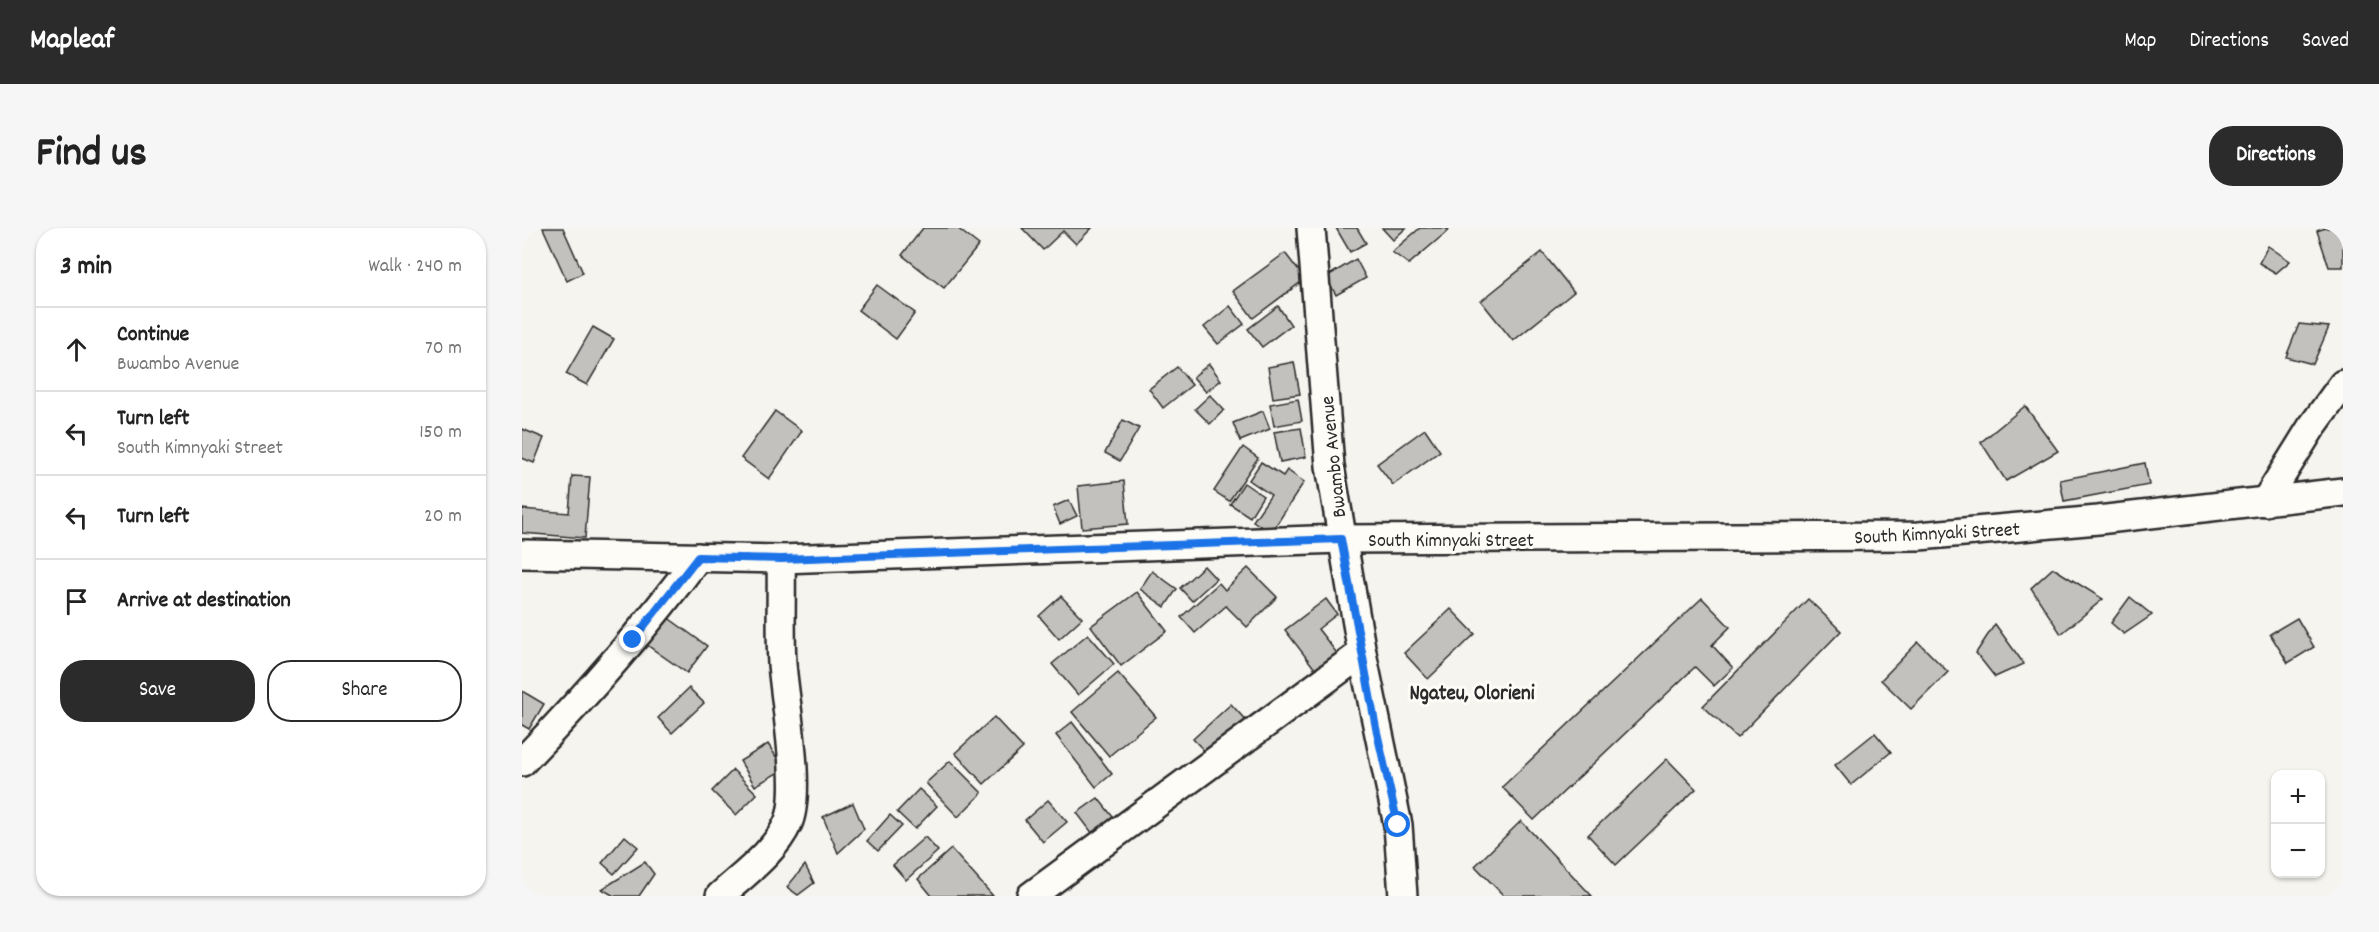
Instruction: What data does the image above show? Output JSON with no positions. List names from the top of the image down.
{
  "streets": {
    "street": ["Bwambo Avenue", "South Kimnyaki Street"]
  },
  "crossings": [
    ["Bwambo Avenue", "South Kimnyaki Street"]
  ],
  "districts": ["Ngateu, Olorieni"],
  "page": {
    "header": "Mapleaf",
    "nav": ["Map", "Directions", "Saved"],
    "title": "Find us",
    "buttons": [
      "Directions",
      ["Save", "Share"]
    ],
    "heading": ["3 min", "Walk · 240 m"],
    "list": [
      ["Continue", "Bwambo Avenue", "70 m"],
      ["Turn left", "South Kimnyaki Street", "150 m"],
      ["Turn left", "20 m"],
      "Arrive at destination"
    ],
    "map_buttons": ["+", "−"]
  }
}
